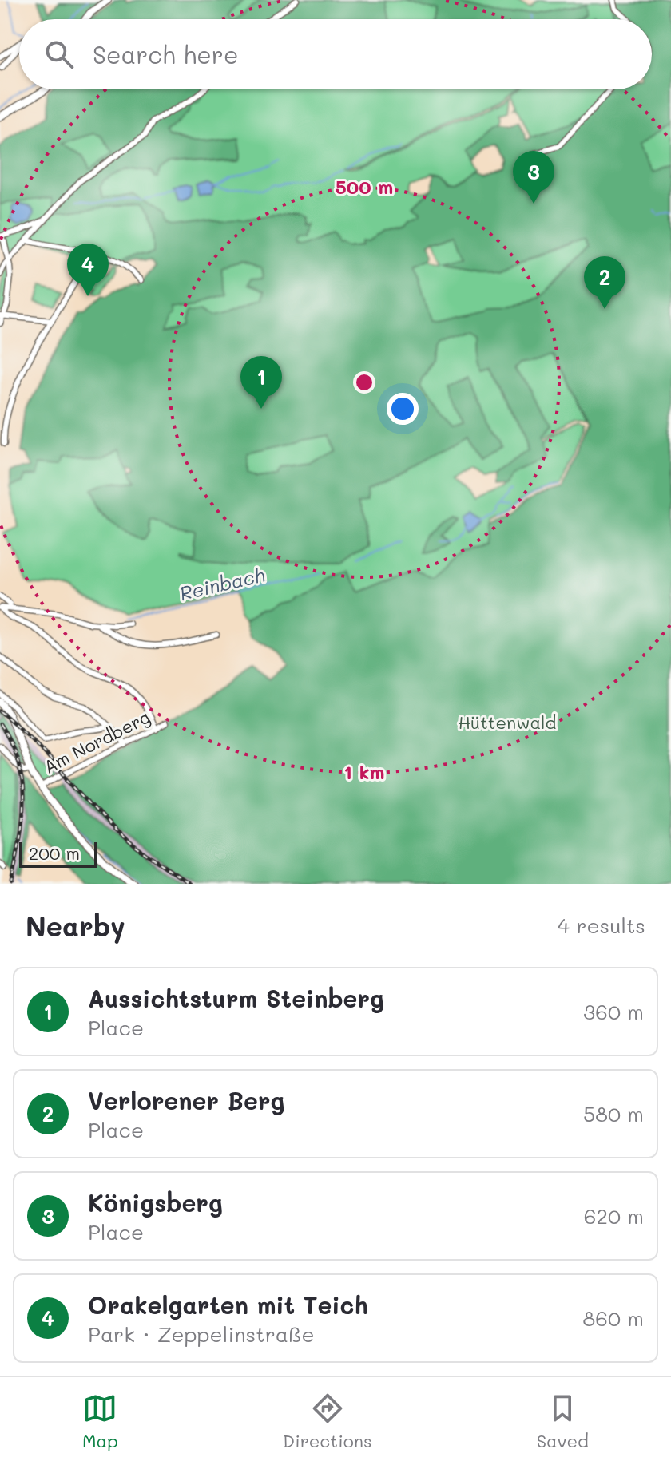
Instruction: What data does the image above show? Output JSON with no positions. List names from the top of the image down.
{
  "streets": {
    "street": ["Am Nordberg"]
  },
  "water": ["Reinbach"],
  "parks": ["Hüttenwald"],
  "scale_bar": "200 m",
  "page": {
    "search": "Search here",
    "pins": [
      "3",
      "4",
      "2",
      "1"
    ],
    "scale": "200 m",
    "heading": ["Nearby", "4 results"],
    "list": [
      {
        "mark": "1",
        "name": "Aussichtsturm Steinberg",
        "note": "Place",
        "value": "360 m"
      },
      {
        "mark": "2",
        "name": "Verlorener Berg",
        "note": "Place",
        "value": "580 m"
      },
      {
        "mark": "3",
        "name": "Königsberg",
        "note": "Place",
        "value": "620 m"
      },
      {
        "mark": "4",
        "name": "Orakelgarten mit Teich",
        "note": "Park · Zeppelinstraße",
        "value": "860 m"
      }
    ],
    "nav": ["Map", "Directions", "Saved"]
  },
  "rings": ["500 m", "1 km"]
}
